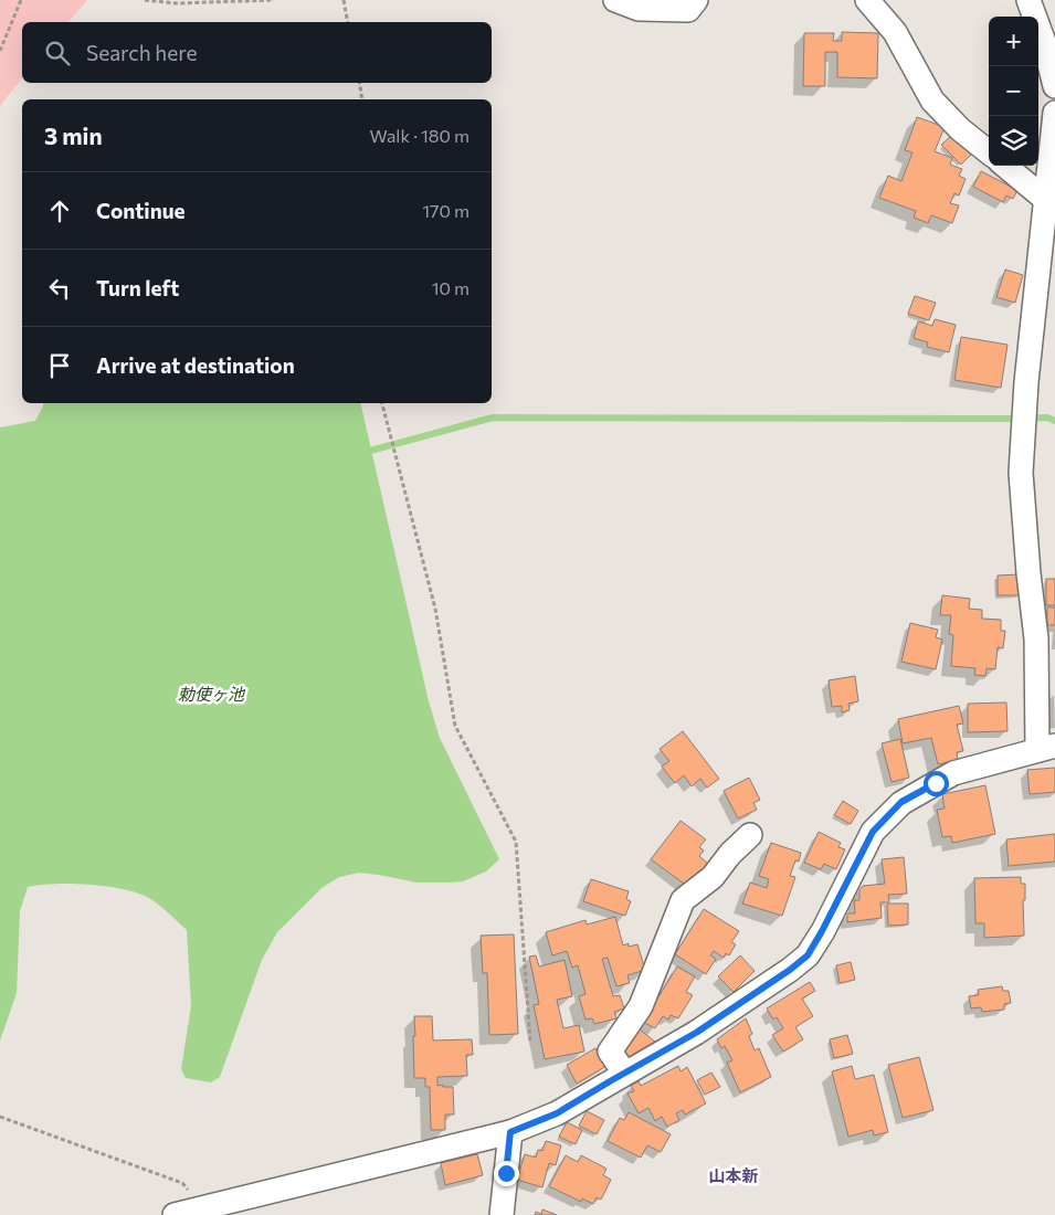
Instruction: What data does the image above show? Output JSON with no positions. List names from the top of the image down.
{
  "districts": ["山本新"],
  "water": ["勅使ヶ池"],
  "page": {
    "map_buttons": ["+", "−"],
    "search": "Search here",
    "heading": ["3 min", "Walk · 180 m"],
    "list": [
      ["Continue", "170 m"],
      ["Turn left", "10 m"],
      "Arrive at destination"
    ]
  }
}
